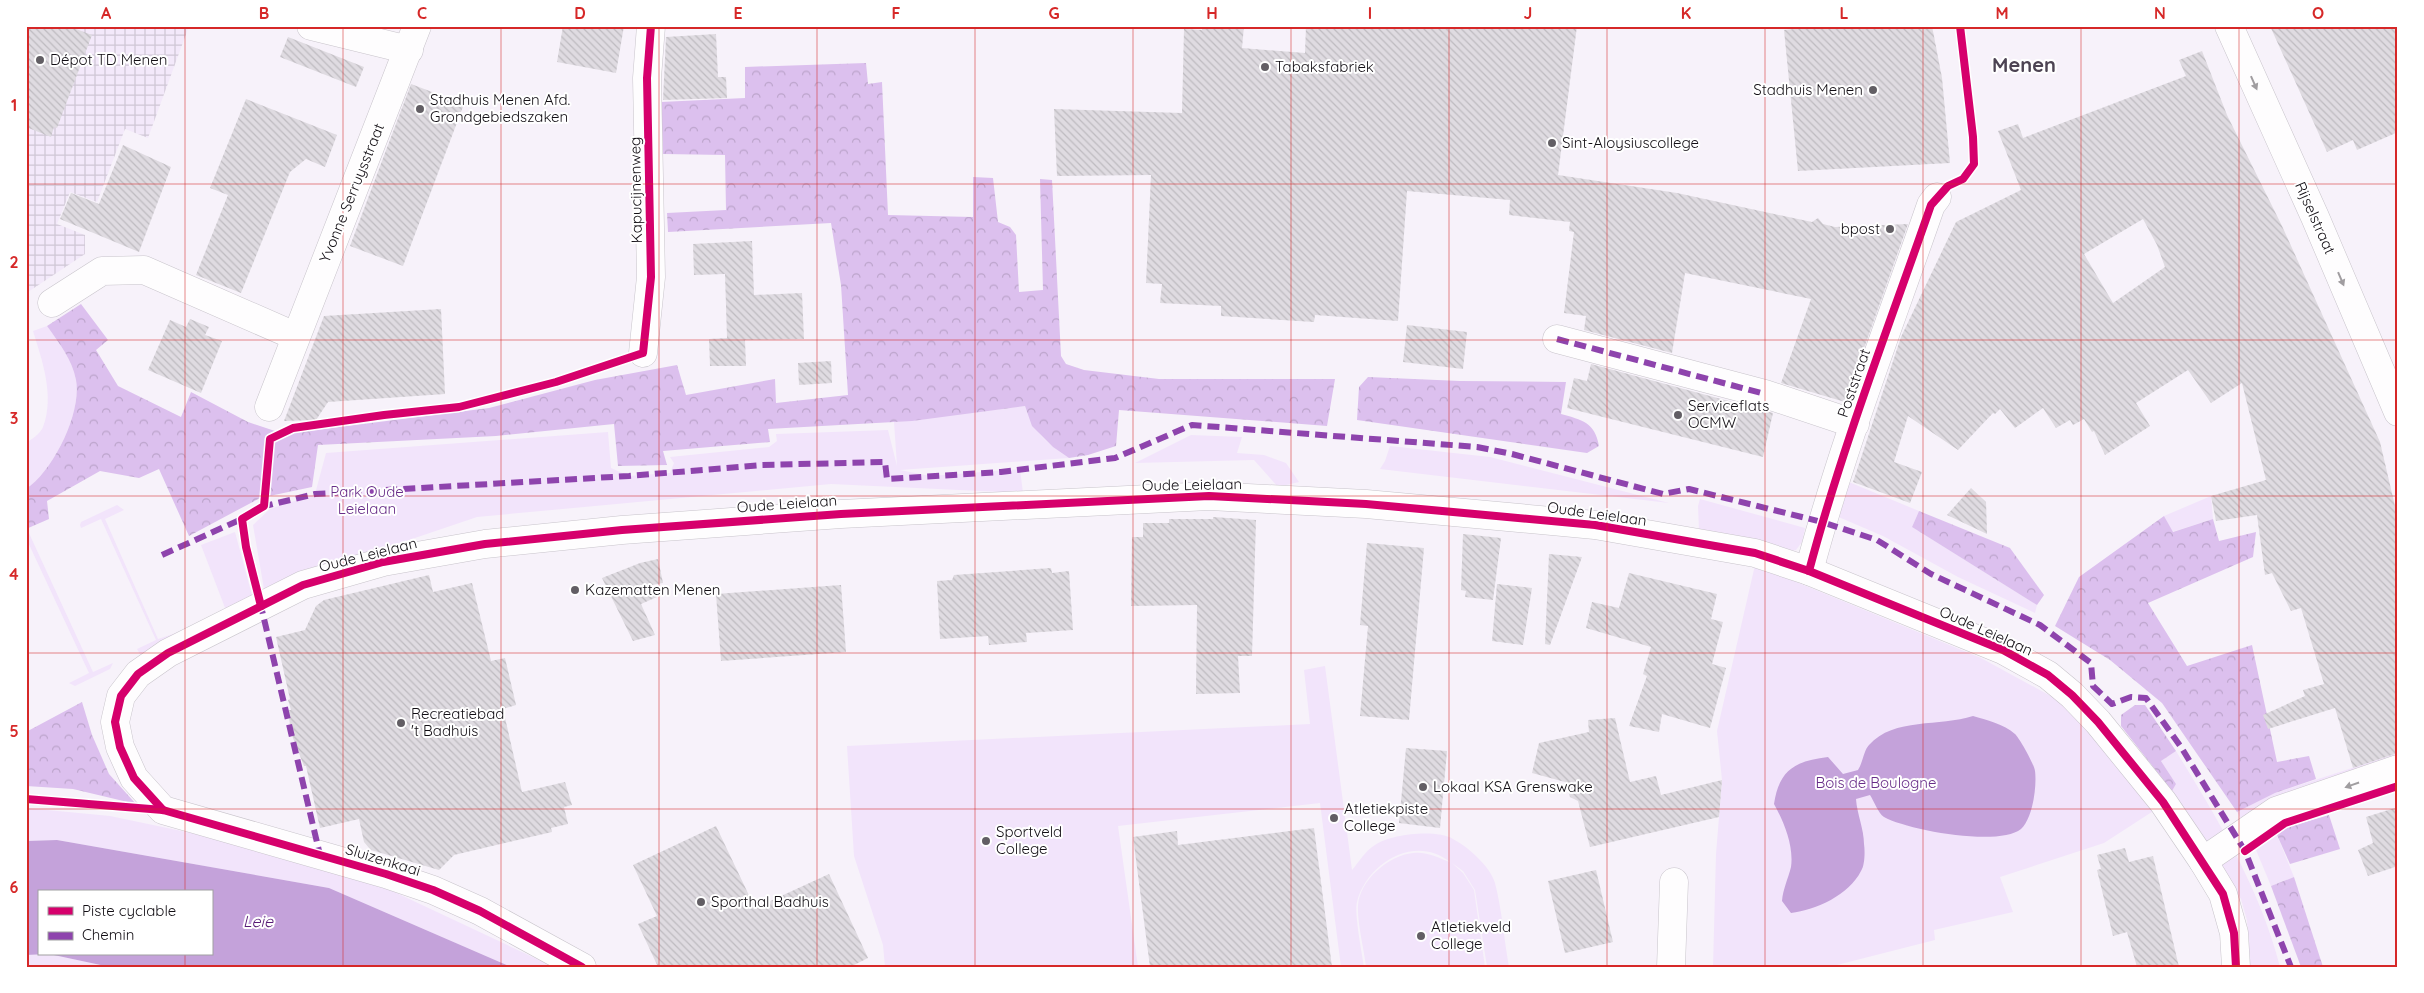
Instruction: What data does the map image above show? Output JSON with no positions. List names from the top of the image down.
{
  "streets": {
    "street": [
      "Kapucijnenweg",
      "Yvonne Serruysstraat",
      "Rijselstraat",
      "Poststraat",
      "Oude Leielaan",
      "Sluizenkaai"
    ]
  },
  "crossings": [
    ["Poststraat", "Oude Leielaan"],
    ["Oude Leielaan", "Sluizenkaai"]
  ],
  "one_way": ["Rijselstraat"],
  "districts": ["Menen"],
  "water": ["Leie"],
  "parks": ["Park Oude Leielaan", "Bois de Boulogne"],
  "places": [
    "Dépot TD Menen",
    "Tabaksfabriek",
    "Stadhuis Menen",
    "Stadhuis Menen Afd. Grondgebiedszaken",
    "Sint-Aloysiuscollege",
    "bpost",
    "Serviceflats OCMW",
    "Kazematten Menen",
    "Recreatiebad 't Badhuis",
    "Lokaal KSA Grenswake",
    "Atletiekpiste College",
    "Sportveld College",
    "Sporthal Badhuis",
    "Atletiekveld College"
  ],
  "legend": ["Piste cyclable", "Chemin"],
  "grid": {
    "columns": [
      "A",
      "B",
      "C",
      "D",
      "E",
      "F",
      "G",
      "H",
      "I",
      "J",
      "K",
      "L",
      "M",
      "N",
      "O"
    ],
    "rows": [
      "1",
      "2",
      "3",
      "4",
      "5",
      "6"
    ]
  }
}
